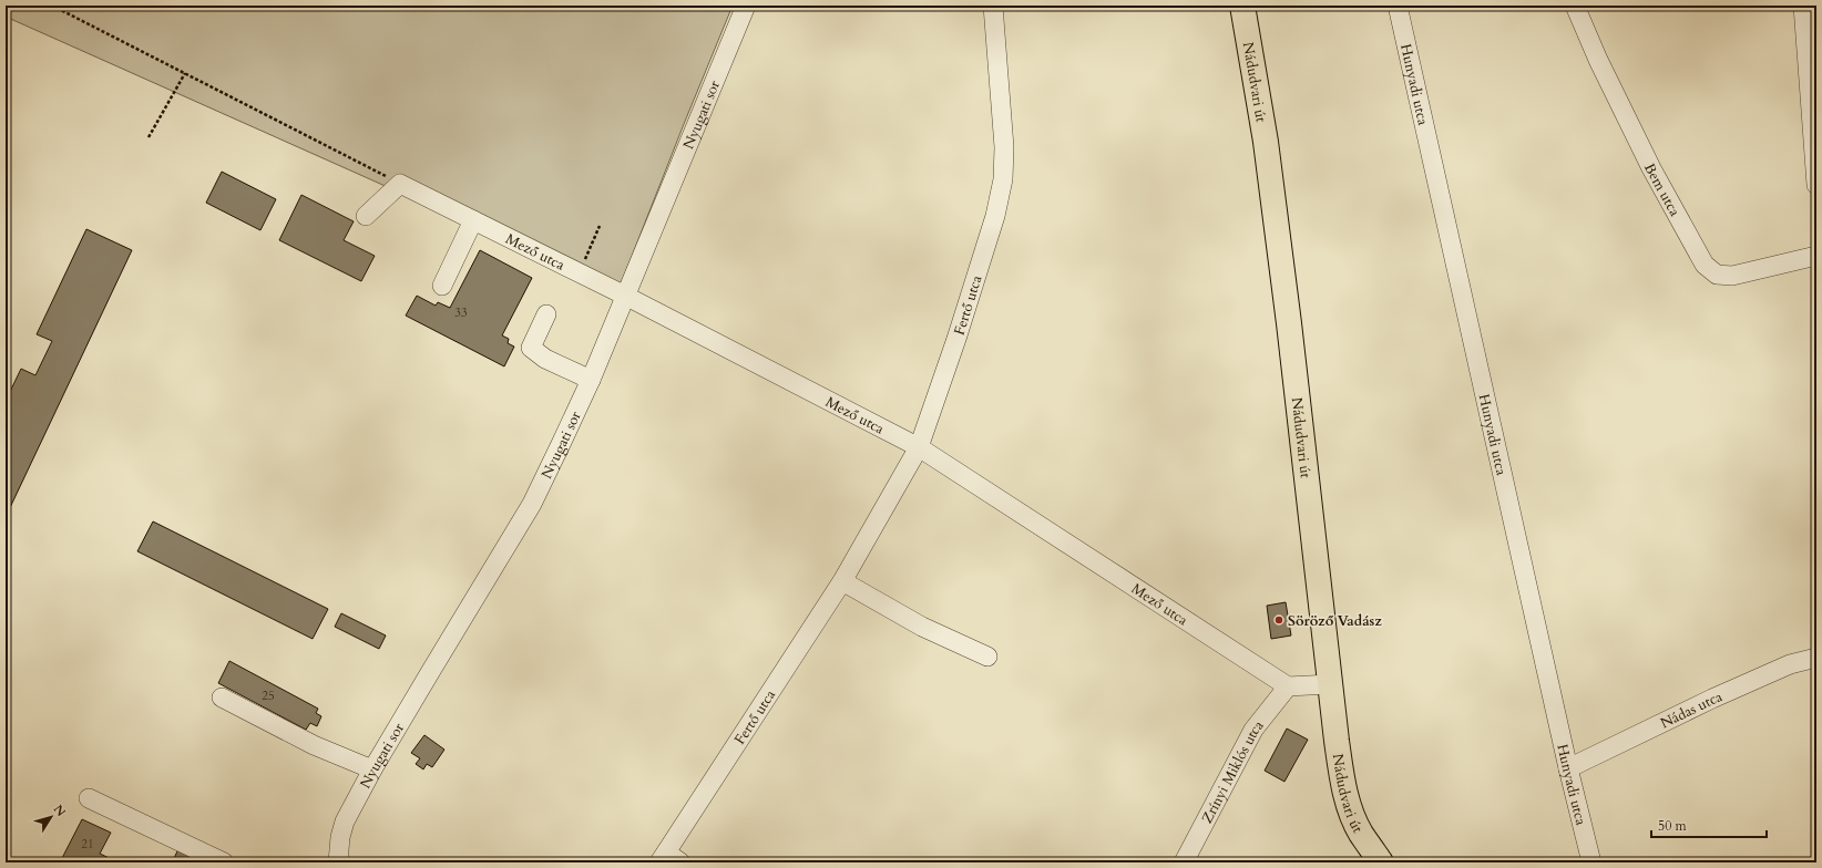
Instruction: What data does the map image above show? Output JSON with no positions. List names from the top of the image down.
{
  "streets": {
    "main road": ["Nádudvari út"],
    "street": [
      "Hunyadi utca",
      "Nyugati sor",
      "Bem utca",
      "Mező utca",
      "Fertő utca",
      "Nádas utca",
      "Zrínyi Miklós utca"
    ]
  },
  "crossings": [
    ["Hunyadi utca", "Nádas utca"],
    ["Nyugati sor", "Mező utca"],
    ["Mező utca", "Fertő utca"],
    ["Mező utca", "Zrínyi Miklós utca"]
  ],
  "places": ["Söröző Vadász"],
  "house_numbers": ["33", "25", "21"],
  "scale_bar": "50 m",
  "north": "top right"
}
